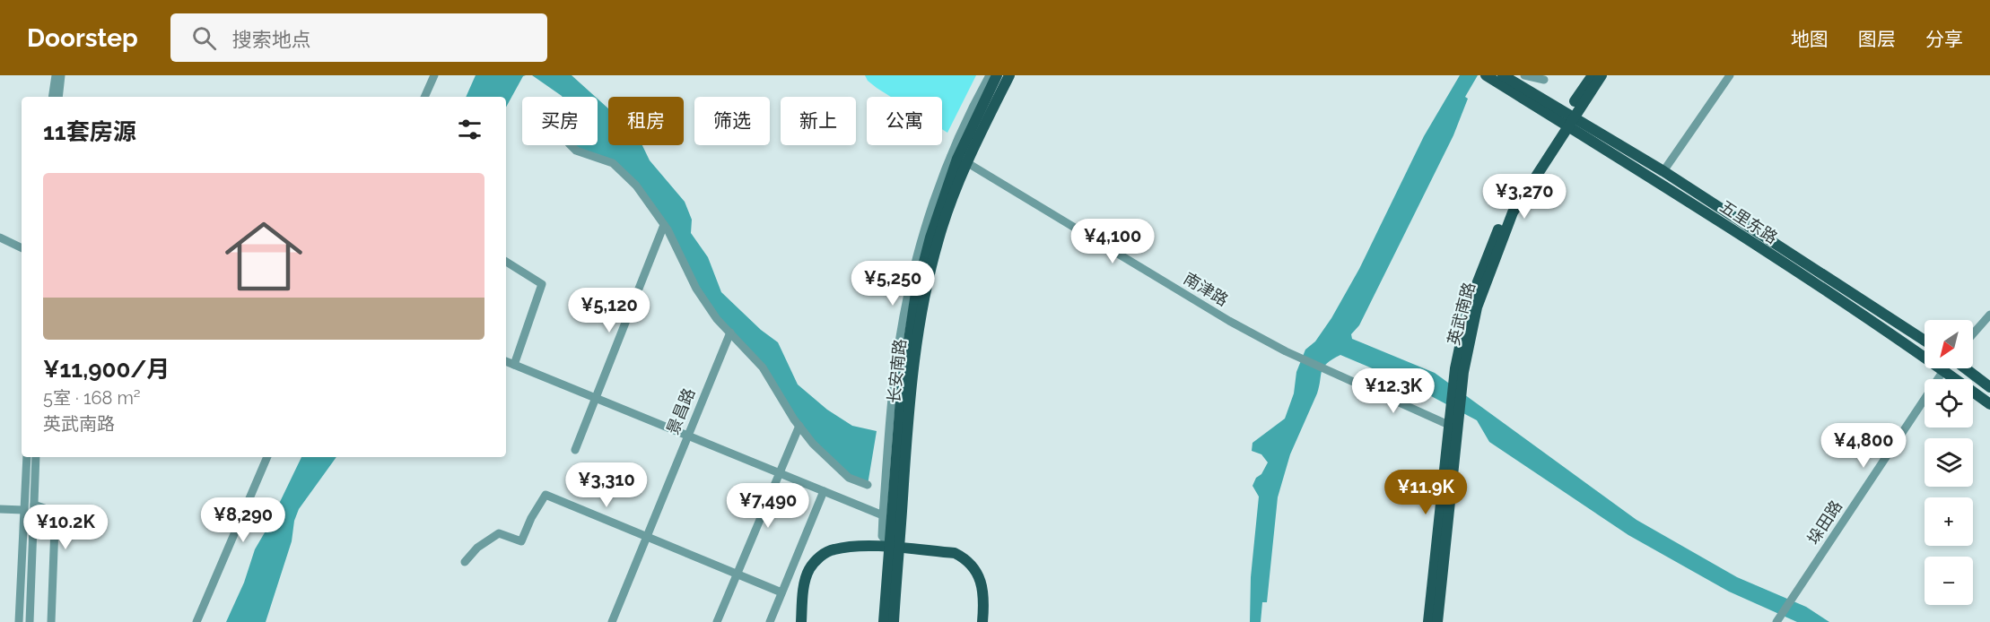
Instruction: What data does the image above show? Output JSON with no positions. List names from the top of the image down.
{
  "streets": {
    "main road": ["五里东路", "英武南路", "长安南路"],
    "street": ["南津路", "景昌路", "垛田路"]
  },
  "crossings": [
    ["五里东路", "英武南路"],
    ["五里东路", "垛田路"],
    ["南津路", "英武南路"],
    ["南津路", "长安南路"]
  ],
  "north": "bottom left",
  "page": {
    "header": "Doorstep",
    "search": "搜索地点",
    "nav": ["地图", "图层", "分享"],
    "chip": [
      "买房",
      "租房",
      "筛选",
      "新上",
      "公寓"
    ],
    "heading": "11套房源",
    "list": [
      {
        "name": "¥11,900/月",
        "note": "5室 · 168 m² · 英武南路"
      }
    ],
    "price": [
      "¥3,270",
      "¥4,100",
      "¥5,250",
      "¥5,120",
      "¥12.3K",
      "¥4,800",
      "¥3,310",
      "¥11.9K",
      "¥7,490",
      "¥8,290",
      "¥10.2K"
    ],
    "map_buttons": ["+", "−"]
  }
}
